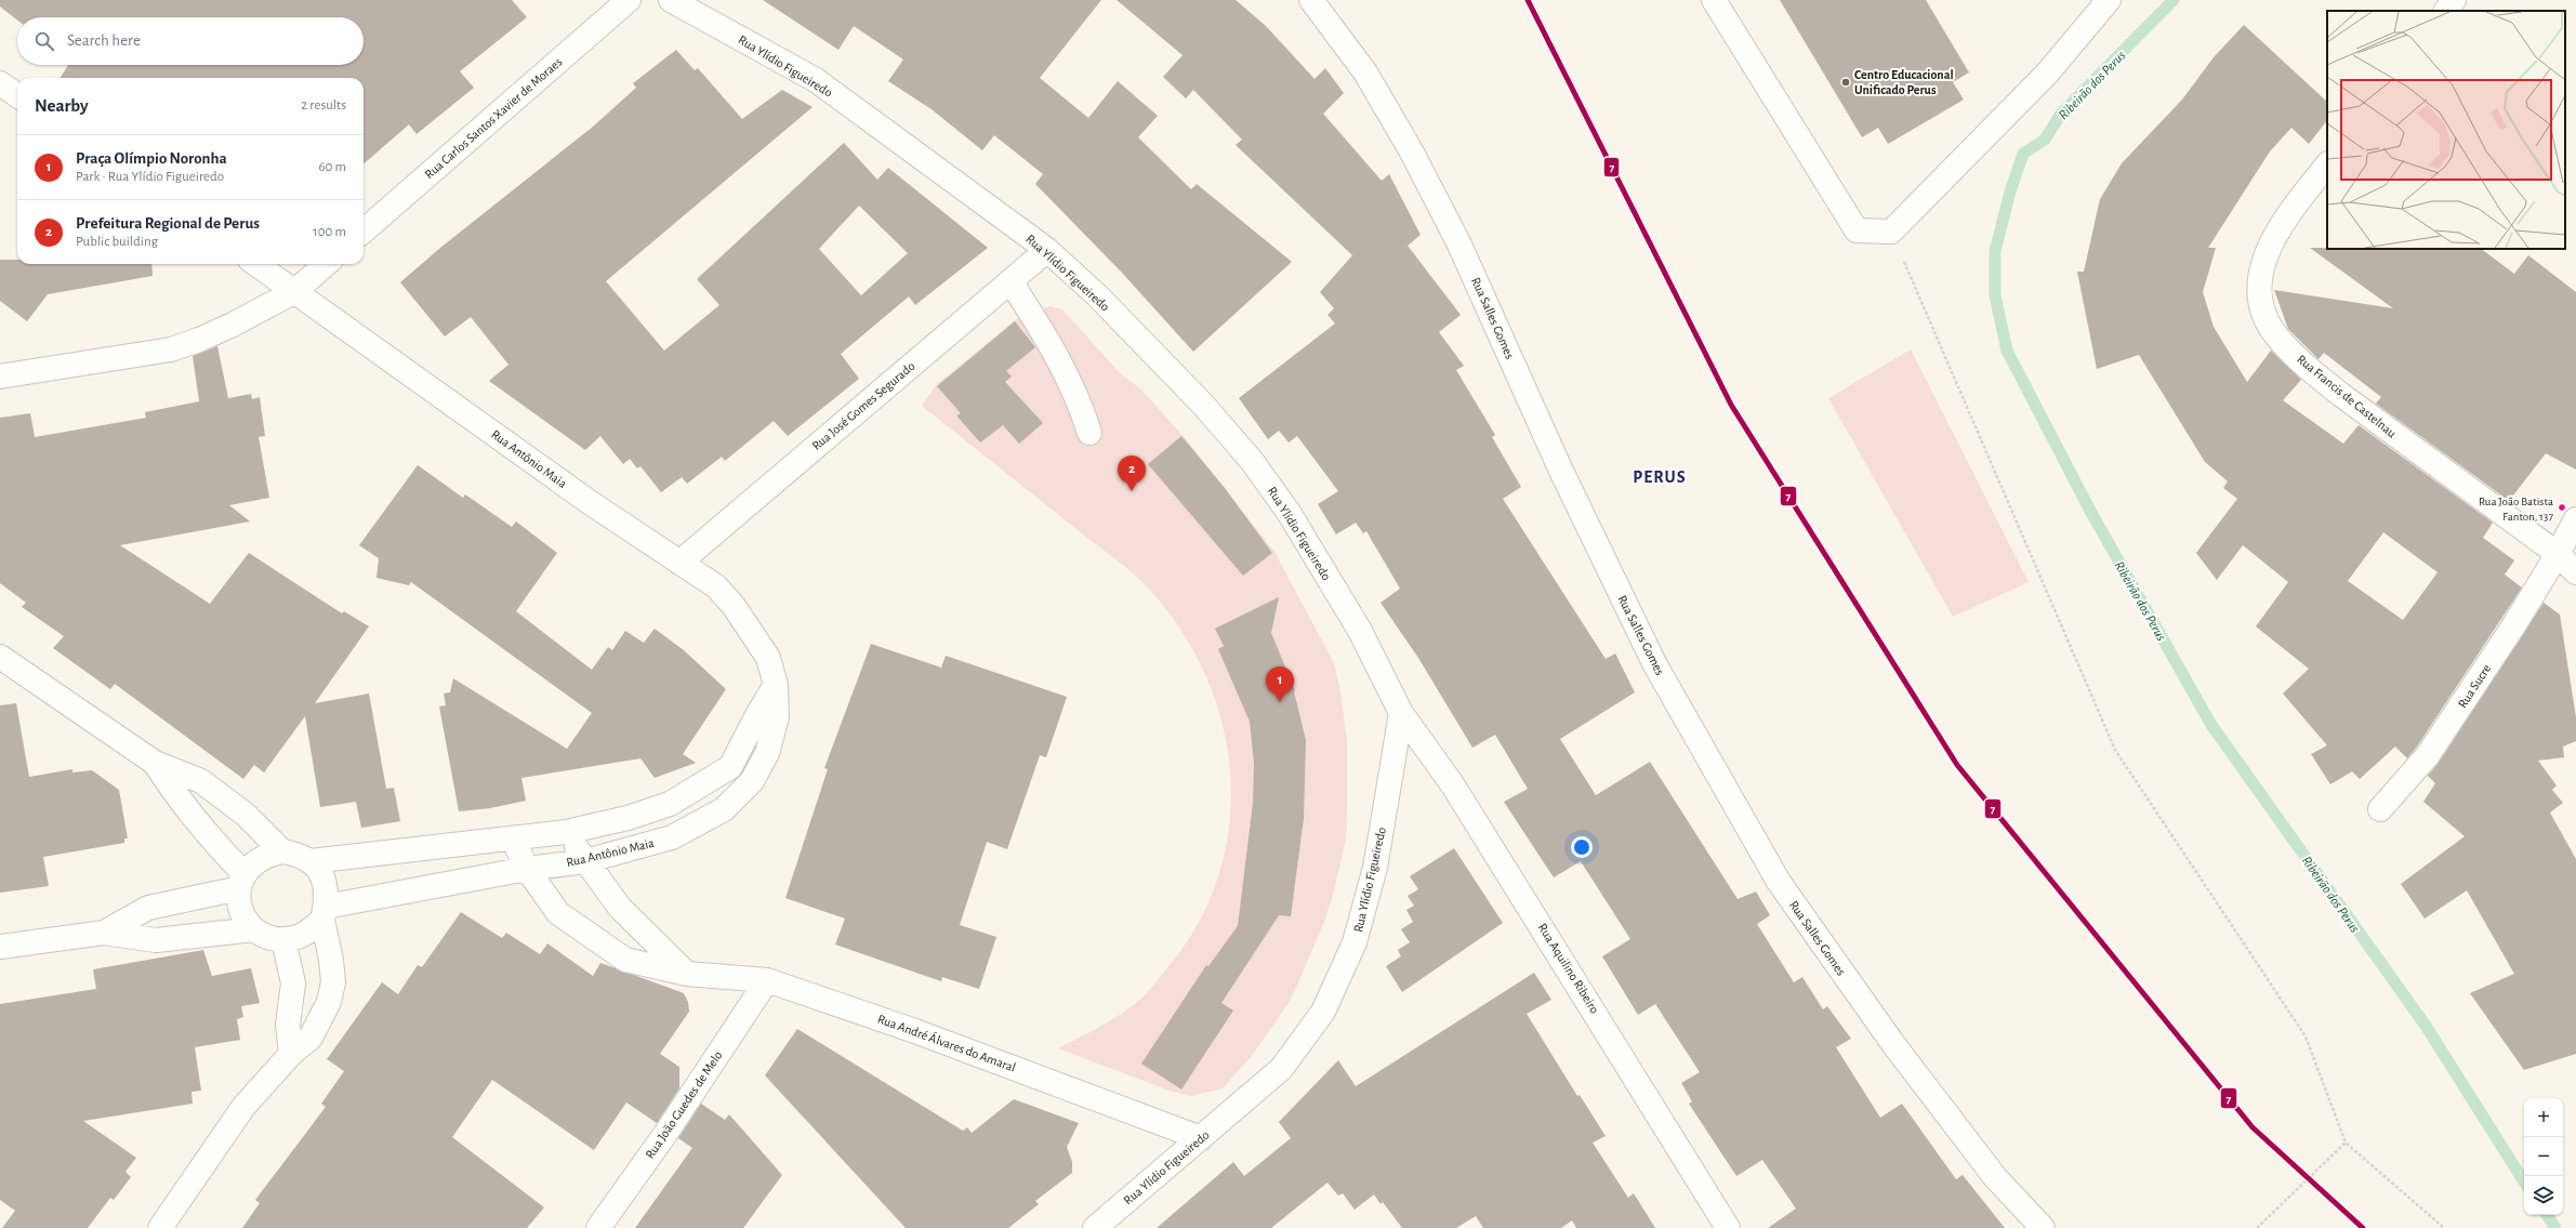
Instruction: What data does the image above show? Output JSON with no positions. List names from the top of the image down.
{
  "streets": {
    "street": [
      "Rua Ylídio Figueiredo",
      "Rua Carlos Santos Xavier de Moraes",
      "Rua Salles Gomes",
      "Rua Francis de Castelnau",
      "Rua José Gomes Segurado",
      "Rua Antônio Maia",
      "Rua Sucre",
      "Rua Aquilino Ribeiro",
      "Rua André Álvares do Amaral",
      "Rua João Guedes de Melo"
    ]
  },
  "crossings": [
    ["Rua Ylídio Figueiredo", "Rua José Gomes Segurado"],
    ["Rua Ylídio Figueiredo", "Rua Aquilino Ribeiro"],
    ["Rua Ylídio Figueiredo", "Rua André Álvares do Amaral"],
    ["Rua Francis de Castelnau", "Rua Sucre"],
    ["Rua José Gomes Segurado", "Rua Antônio Maia"],
    ["Rua Antônio Maia", "Rua André Álvares do Amaral"],
    ["Rua André Álvares do Amaral", "Rua João Guedes de Melo"]
  ],
  "districts": ["PERUS"],
  "water": ["Ribeirão dos Perus"],
  "places": ["Centro Educacional Unificado Perus", "Rua João Batista Fanton, 137"],
  "lines": ["transit line 7"],
  "page": {
    "search": "Search here",
    "heading": ["Nearby", "2 results"],
    "list": [
      {
        "mark": "1",
        "name": "Praça Olímpio Noronha",
        "note": "Park · Rua Ylídio Figueiredo",
        "value": "60 m"
      },
      {
        "mark": "2",
        "name": "Prefeitura Regional de Perus",
        "note": "Public building",
        "value": "100 m"
      }
    ],
    "pins": ["2", "1"],
    "map_buttons": ["+", "−"]
  }
}
